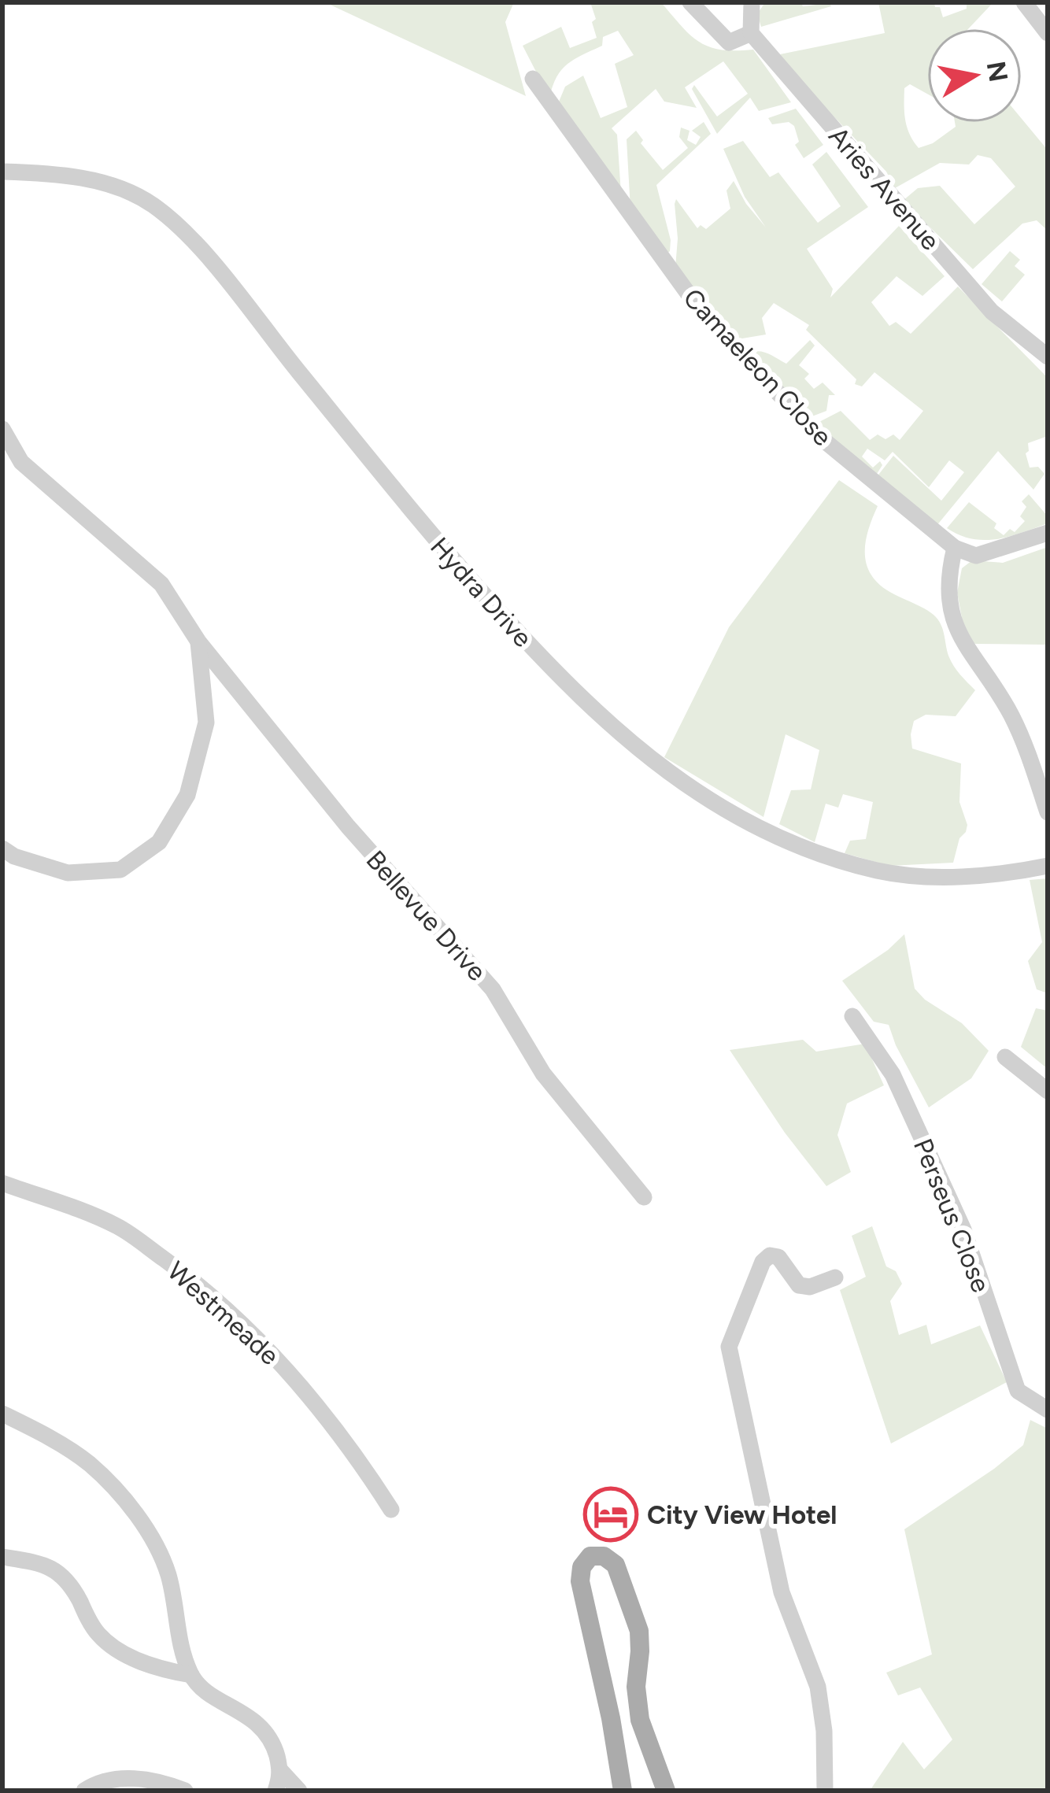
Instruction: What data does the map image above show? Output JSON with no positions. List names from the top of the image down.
{
  "streets": {
    "street": [
      "Aries Avenue",
      "Camaeleon Close",
      "Hydra Drive",
      "Bellevue Drive",
      "Perseus Close",
      "Westmeade"
    ]
  },
  "places": {
    "hotel": ["City View Hotel"]
  },
  "north": "right"
}
